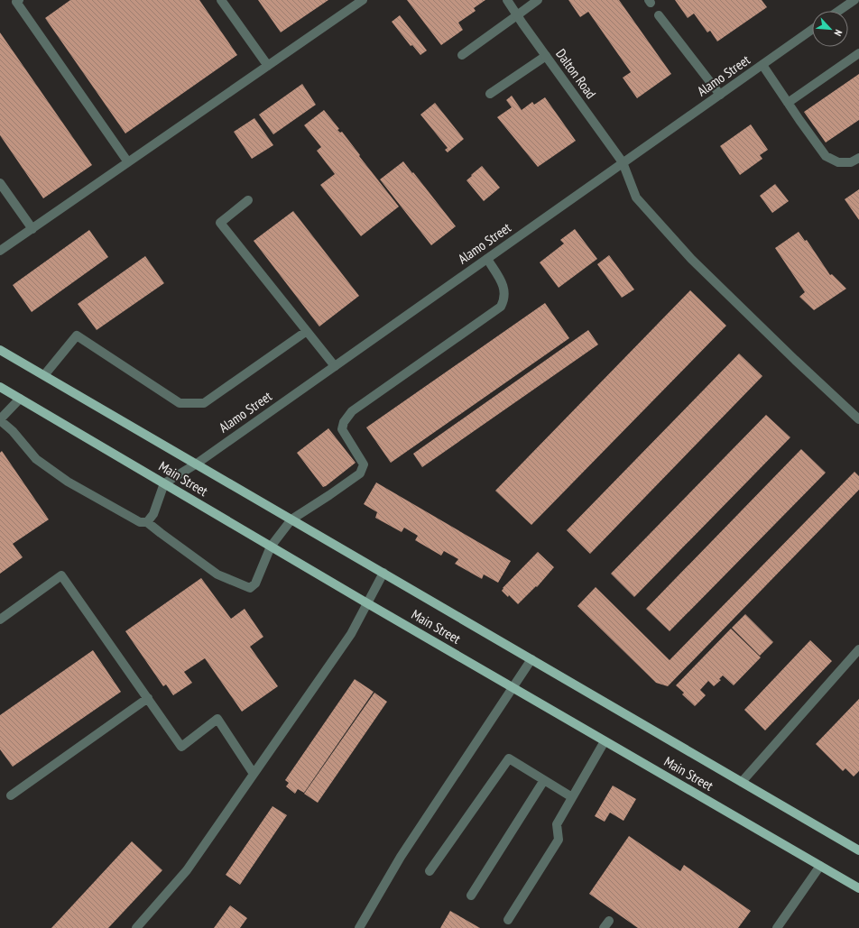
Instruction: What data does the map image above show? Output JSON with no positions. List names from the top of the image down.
{
  "streets": {
    "main road": ["Main Street"],
    "street": ["Dalton Road", "Alamo Street"]
  },
  "crossings": [
    ["Dalton Road", "Alamo Street"],
    ["Alamo Street", "Main Street"]
  ],
  "north": "bottom right"
}
